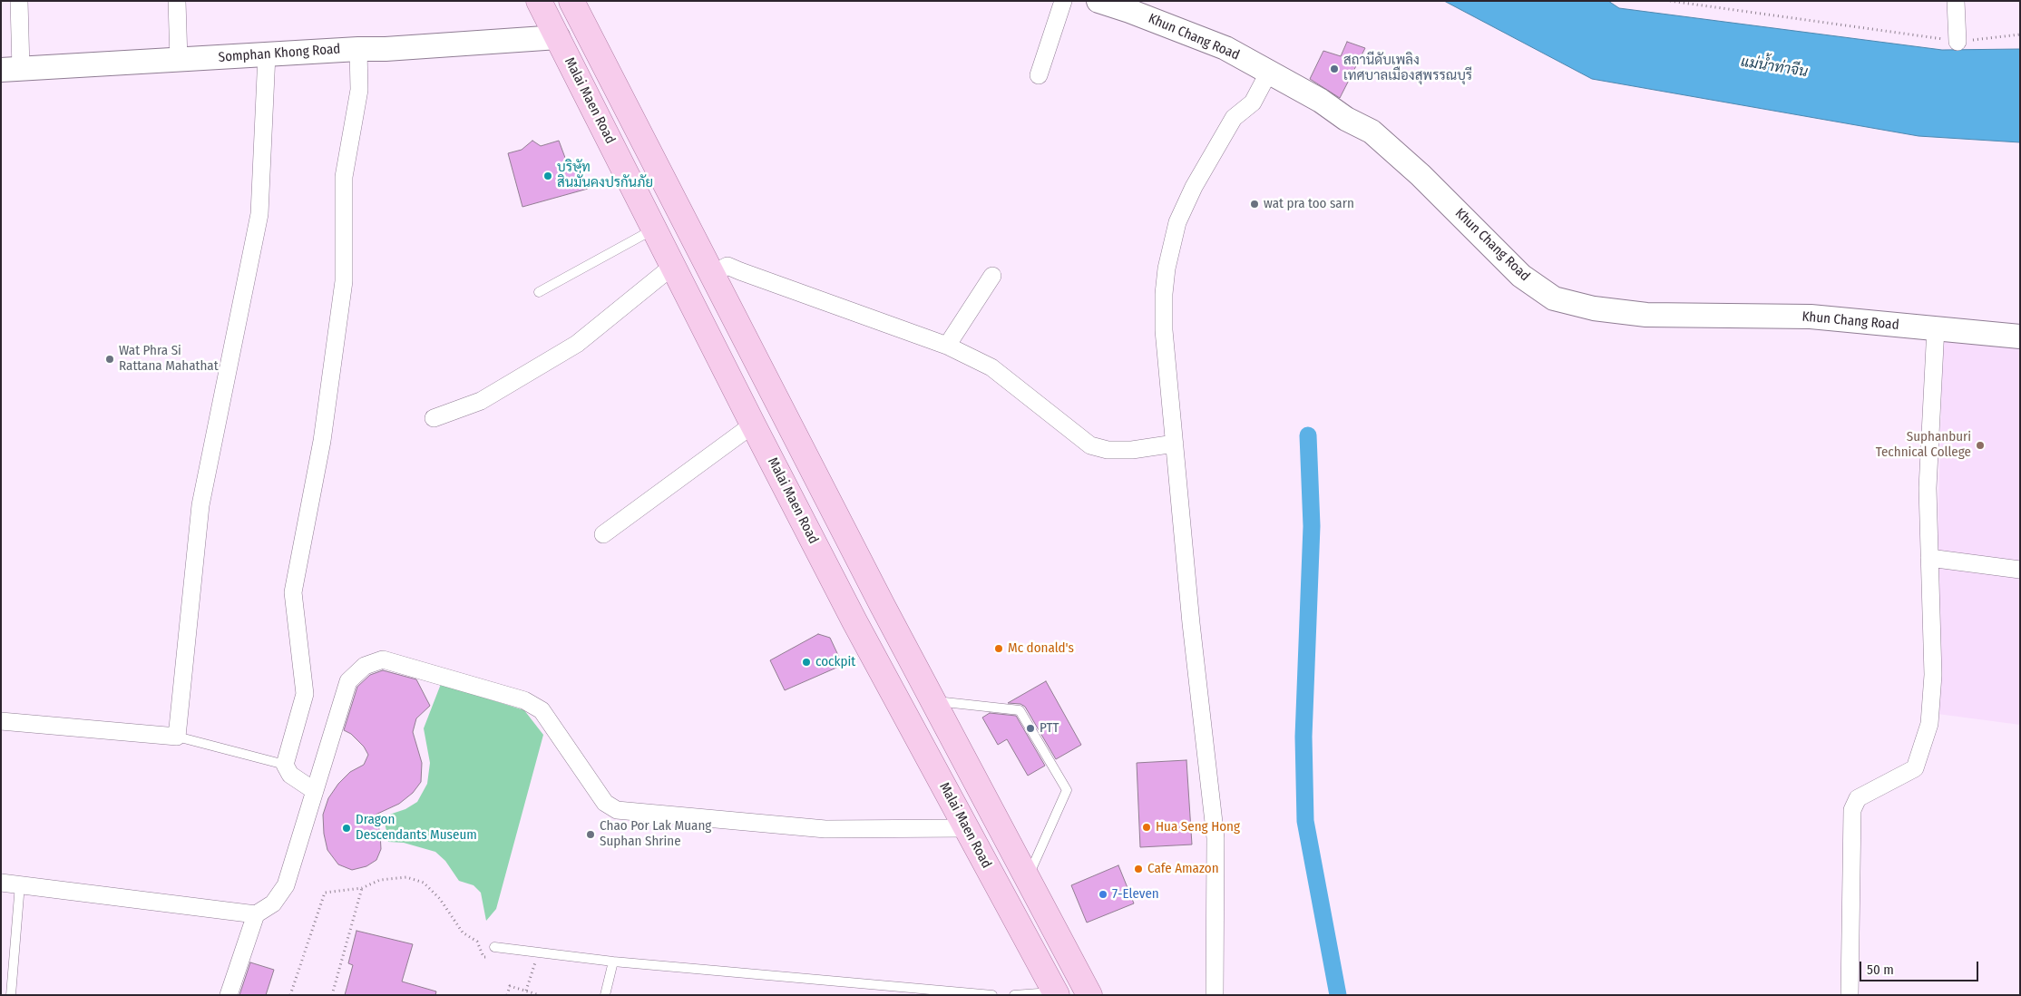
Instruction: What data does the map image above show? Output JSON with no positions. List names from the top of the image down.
{
  "streets": {
    "main road": ["Khun Chang Road", "Somphan Khong Road", "Malai Maen Road"]
  },
  "crossings": [
    ["Somphan Khong Road", "Malai Maen Road"]
  ],
  "water": ["แม่น้ำท่าจีน"],
  "places": [
    "สถานีดับเพลิง เทศบาลเมืองสุพรรณบุรี",
    "บริษัท สินมั่นคงปรกันภัย",
    "wat pra too sarn",
    "Wat Phra Si Rattana Mahathat",
    "Suphanburi Technical College",
    "Mc donald's",
    "cockpit",
    "PTT",
    "Hua Seng Hong",
    "Dragon Descendants Museum",
    "Chao Por Lak Muang Suphan Shrine",
    "Cafe Amazon",
    "7-Eleven"
  ],
  "scale_bar": "50 m"
}
